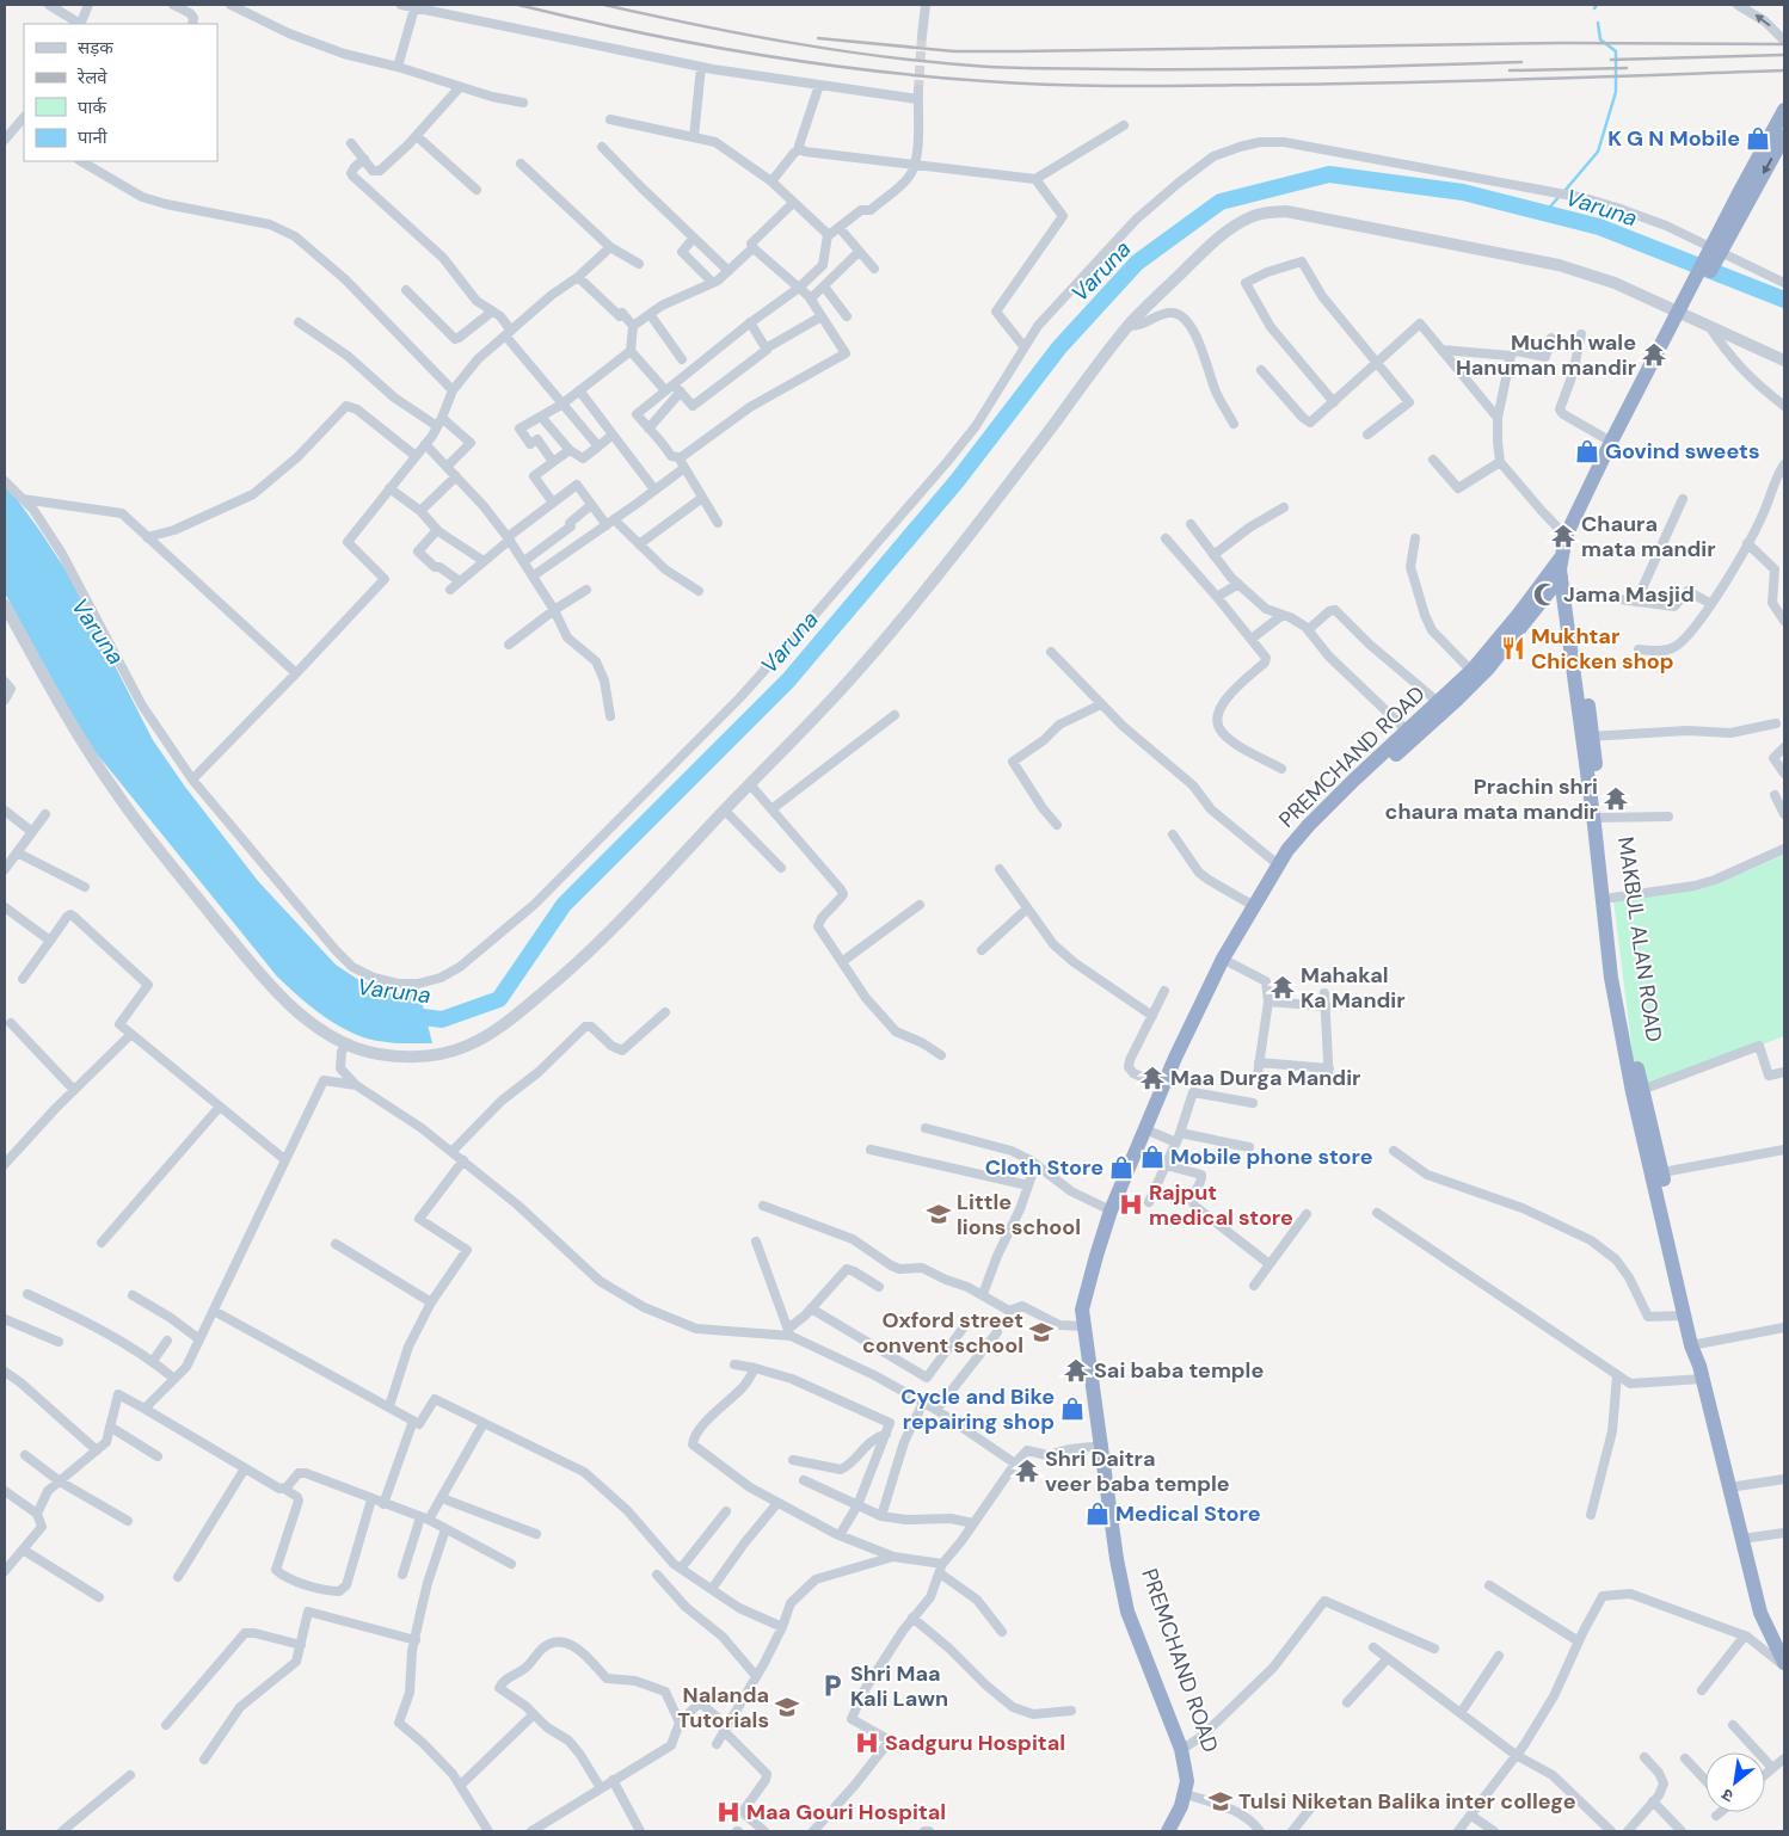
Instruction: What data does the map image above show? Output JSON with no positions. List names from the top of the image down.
{
  "streets": {
    "highway": ["PREMCHAND ROAD", "MAKBUL ALAN ROAD"]
  },
  "crossings": [
    ["PREMCHAND ROAD", "MAKBUL ALAN ROAD"]
  ],
  "water": ["Varuna"],
  "places": {
    "shop": [
      "K G N Mobile",
      "Govind sweets",
      "Mobile phone store",
      "Cloth Store",
      "Cycle and Bike repairing shop",
      "Medical Store"
    ],
    "temple": [
      "Muchh wale Hanuman mandir",
      "Chaura mata mandir",
      "Prachin shri chaura mata mandir",
      "Mahakal Ka Mandir",
      "Maa Durga Mandir",
      "Sai baba temple",
      "Shri Daitra veer baba temple"
    ],
    "mosque": ["Jama Masjid"],
    "restaurant": ["Mukhtar Chicken shop"],
    "hospital": ["Rajput medical store", "Sadguru Hospital", "Maa Gouri Hospital"],
    "school or university": [
      "Little lions school",
      "Oxford street convent school",
      "Nalanda Tutorials",
      "Tulsi Niketan Balika inter college"
    ],
    "parking": ["Shri Maa Kali Lawn"]
  },
  "legend": [
    "सड़क",
    "रेलवे",
    "पार्क",
    "पानी"
  ],
  "north": "bottom left"
}
